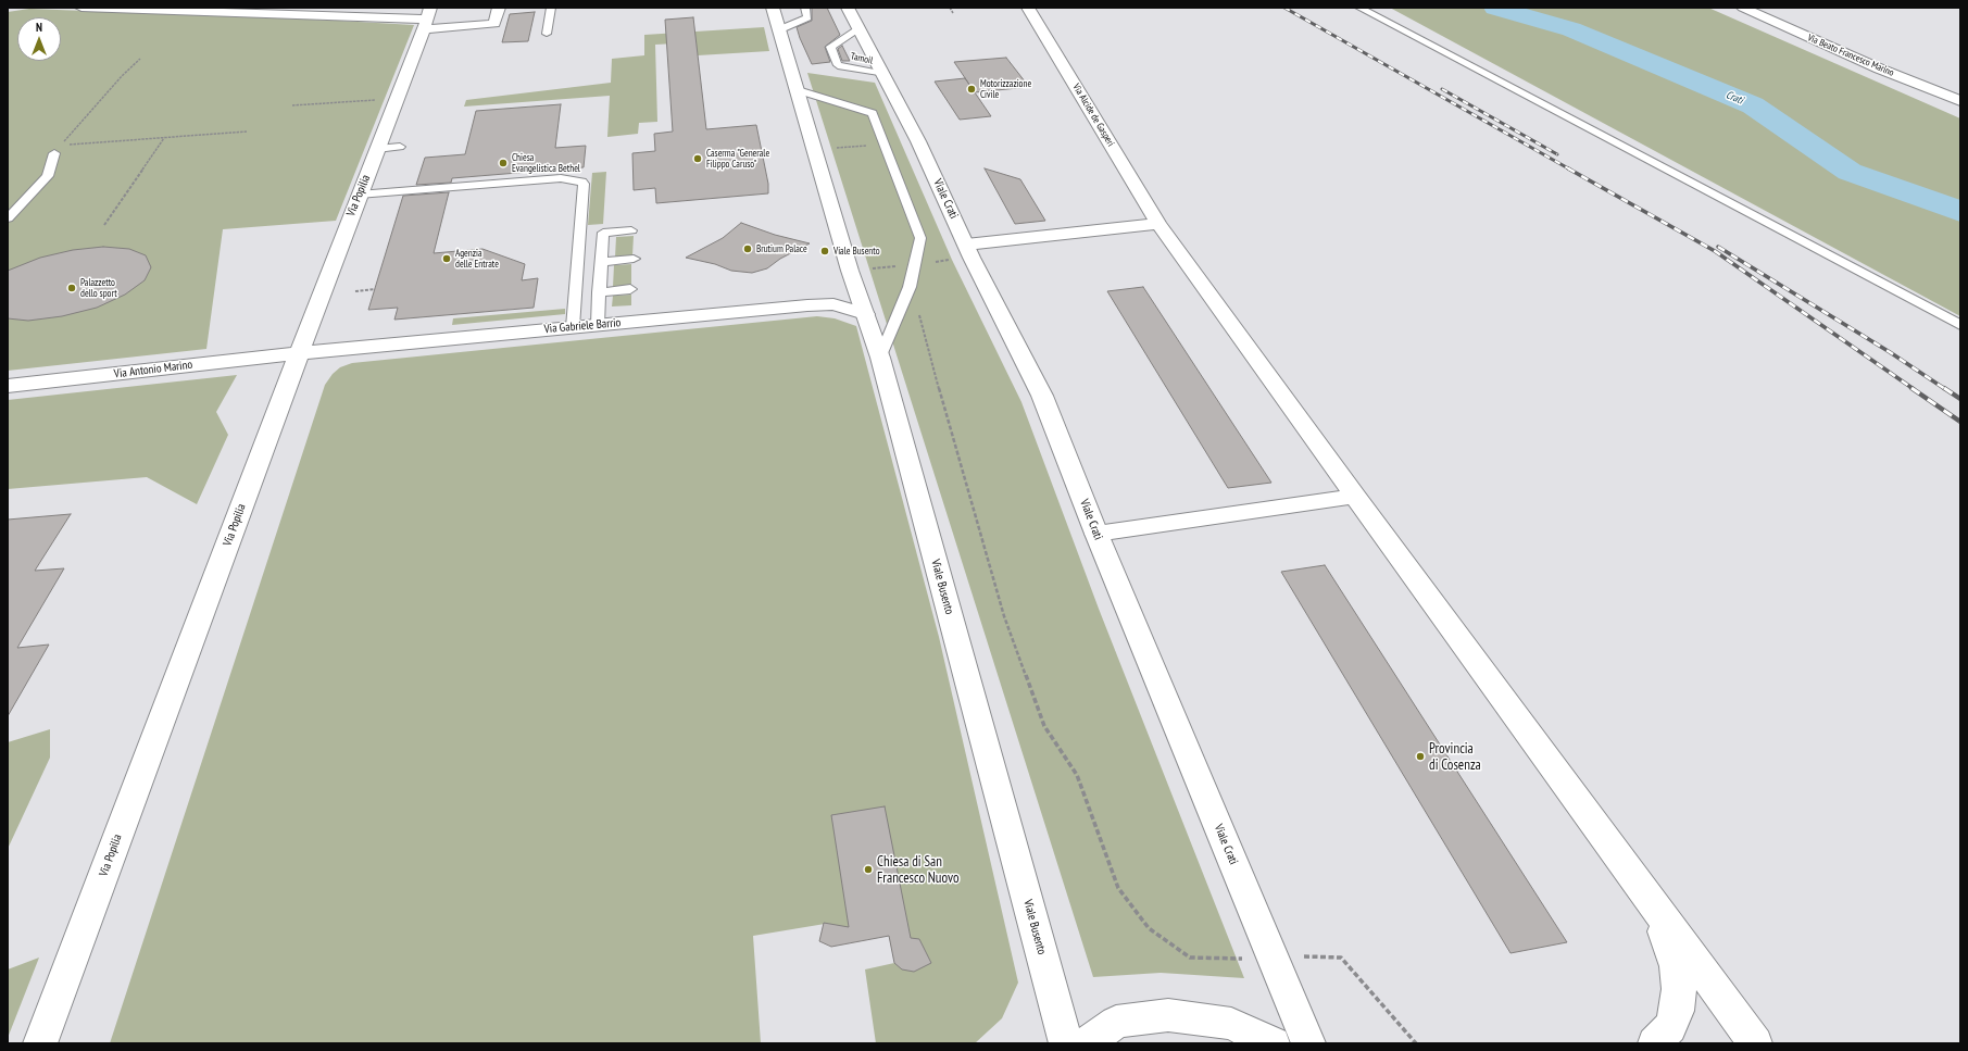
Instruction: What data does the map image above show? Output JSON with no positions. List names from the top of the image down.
{
  "streets": {
    "street": [
      "Via Beato Francesco Marino",
      "Via Alcide de Gasperi",
      "Via Popilia",
      "Viale Crati",
      "Via Gabriele Barrio",
      "Via Antonio Marino",
      "Viale Busento"
    ],
    "lane": ["Tamoil"]
  },
  "crossings": [
    ["Tamoil", "Viale Crati"],
    ["Via Popilia", "Via Gabriele Barrio"],
    ["Via Popilia", "Via Antonio Marino"],
    ["Via Gabriele Barrio", "Via Antonio Marino"],
    ["Via Gabriele Barrio", "Viale Busento"]
  ],
  "water": ["Crati"],
  "places": [
    "Motorizzazione Civile",
    "Caserma \"Generale Filippo Caruso\"",
    "Chiesa Evangelistica Bethel",
    "Brutium Palace",
    "Viale Busento",
    "Agenzia delle Entrate",
    "Palazzetto dello sport",
    "Provincia di Cosenza",
    "Chiesa di San Francesco Nuovo"
  ],
  "north": "top"
}
